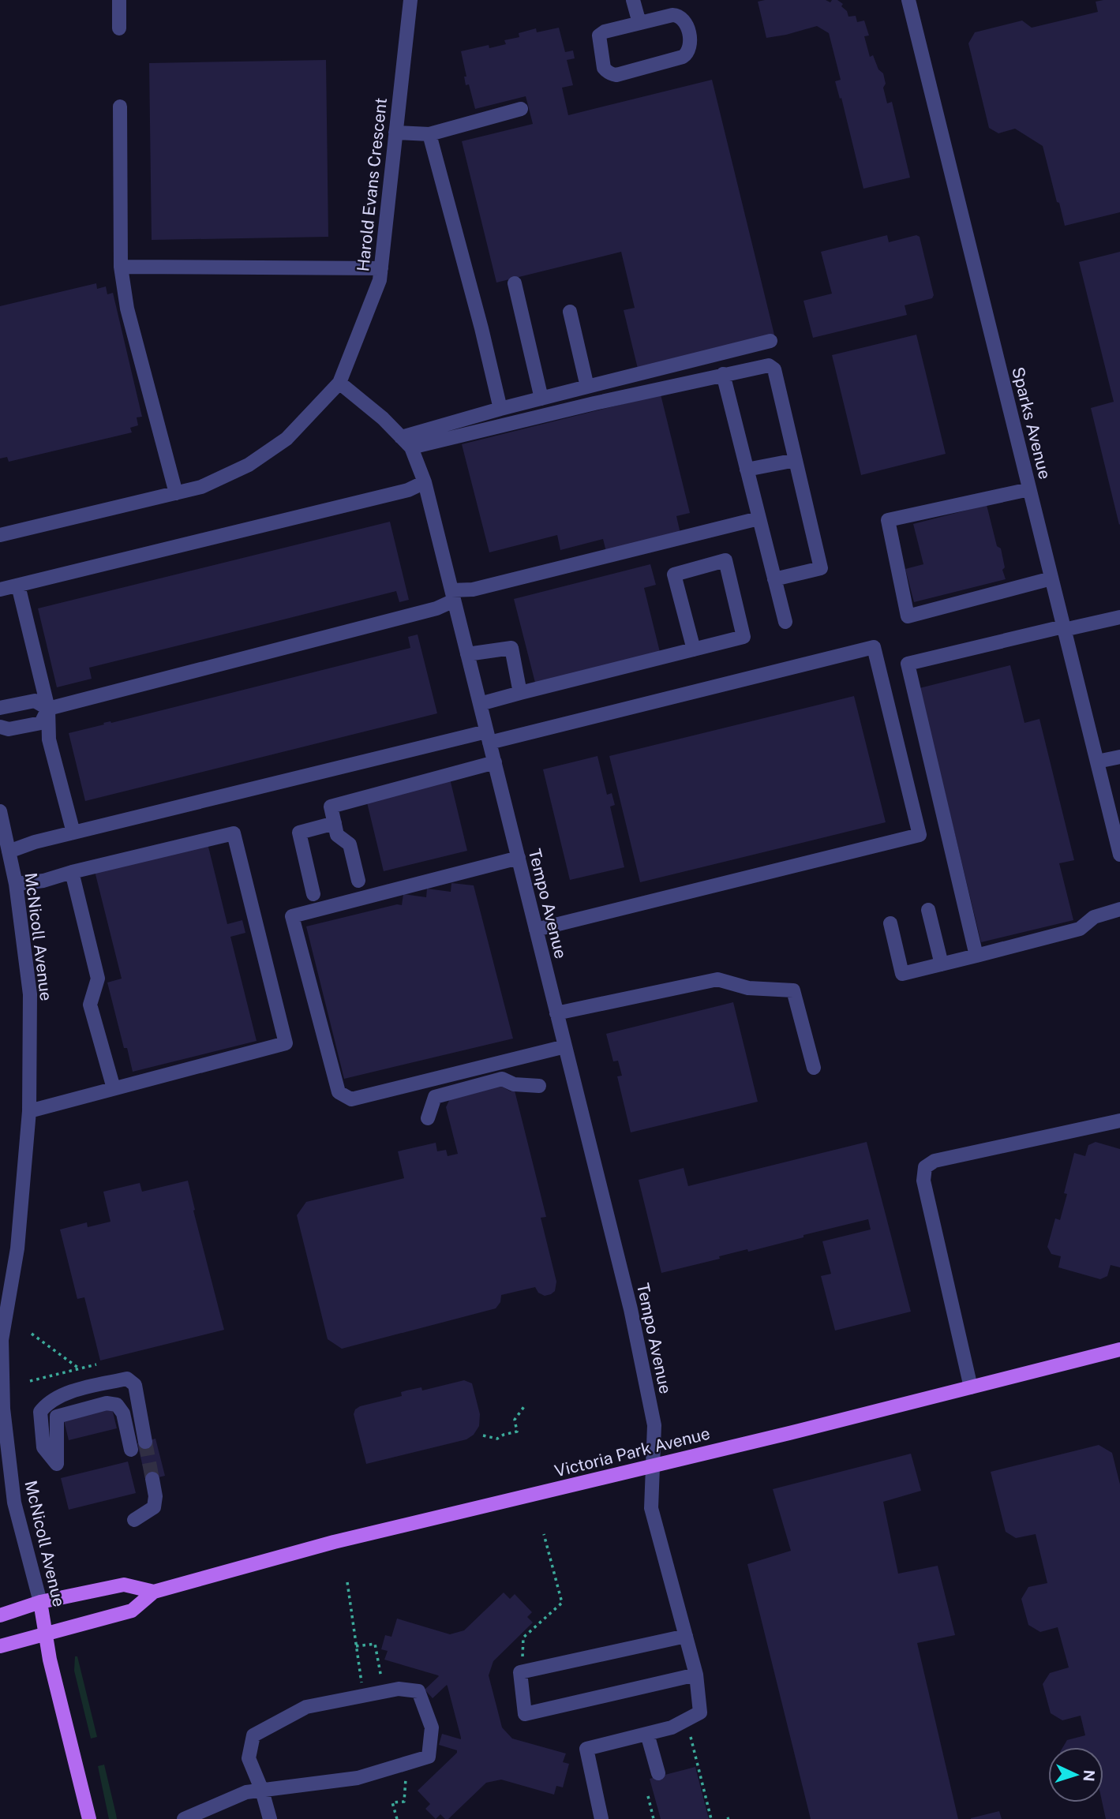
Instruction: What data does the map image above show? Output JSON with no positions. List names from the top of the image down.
{
  "streets": {
    "main road": ["McNicoll Avenue", "Victoria Park Avenue"],
    "street": ["Harold Evans Crescent", "Sparks Avenue", "Tempo Avenue"]
  },
  "crossings": [
    ["Harold Evans Crescent", "Tempo Avenue"],
    ["Tempo Avenue", "Victoria Park Avenue"],
    ["McNicoll Avenue", "Victoria Park Avenue"]
  ],
  "north": "right"
}
